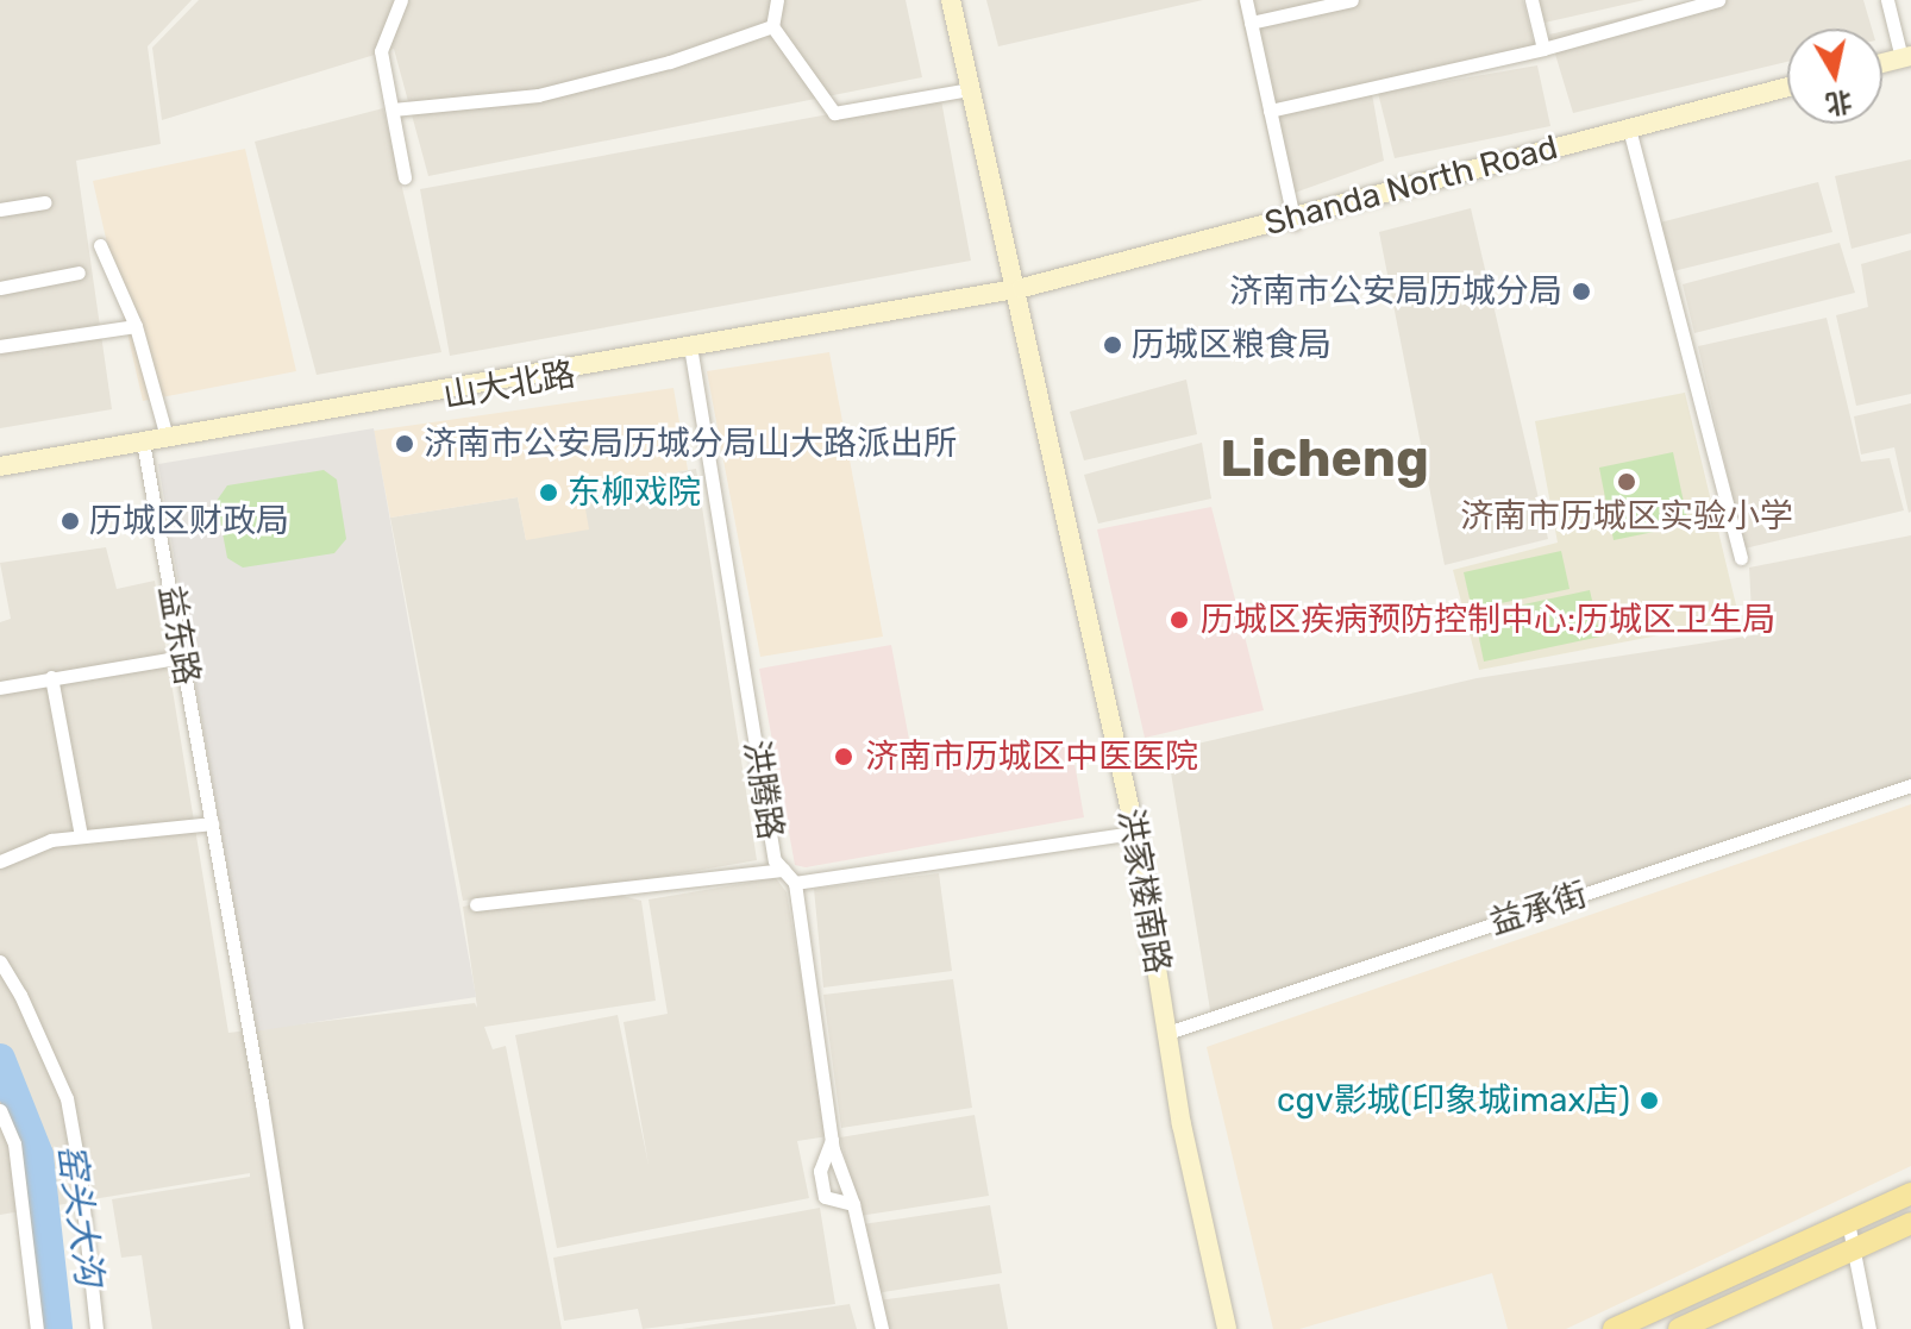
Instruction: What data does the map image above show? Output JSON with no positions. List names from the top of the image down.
{
  "streets": {
    "main road": ["Shanda North Road", "山大北路", "洪家楼南路"],
    "street": ["益东路", "洪腾路", "益承街"]
  },
  "crossings": [
    ["Shanda North Road", "山大北路"],
    ["Shanda North Road", "洪家楼南路"],
    ["山大北路", "益东路"],
    ["山大北路", "洪腾路"],
    ["山大北路", "洪家楼南路"],
    ["洪家楼南路", "益承街"]
  ],
  "districts": ["Licheng"],
  "water": ["窑头大沟"],
  "places": [
    "济南市公安局历城分局",
    "历城区粮食局",
    "济南市公安局历城分局山大路派出所",
    "济南市历城区实验小学",
    "东柳戏院",
    "历城区财政局",
    "历城区疾病预防控制中心:历城区卫生局",
    "济南市历城区中医医院",
    "cgv影城(印象城imax店)"
  ],
  "north": "bottom"
}
